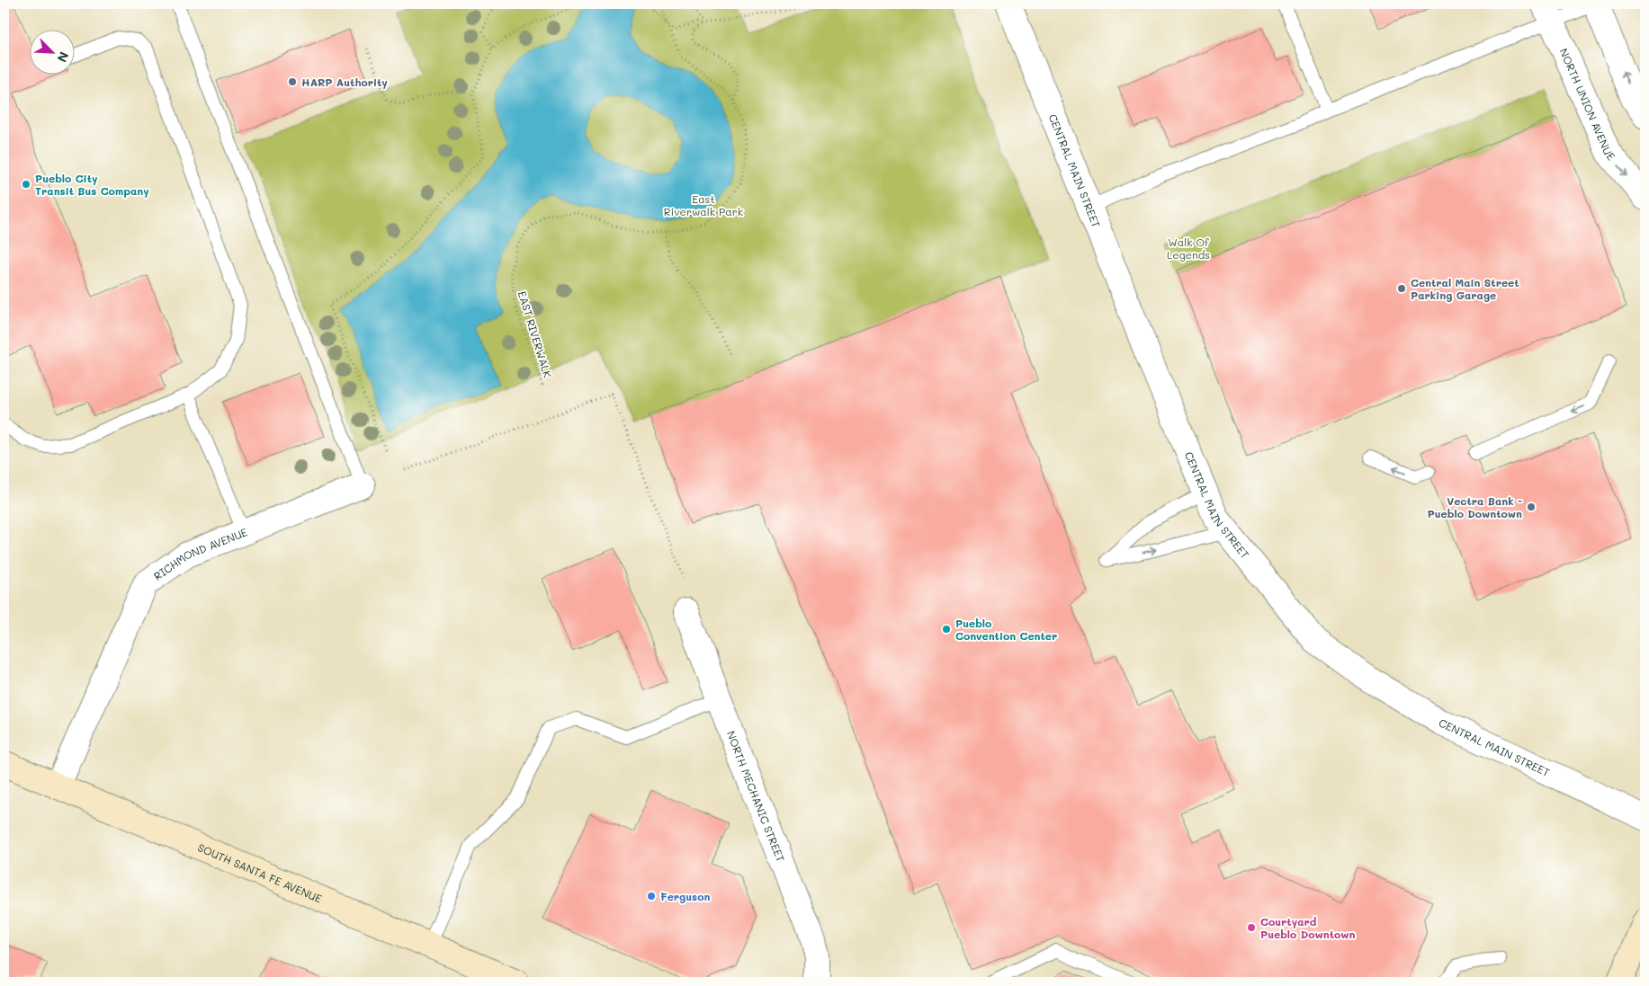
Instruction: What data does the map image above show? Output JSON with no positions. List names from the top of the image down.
{
  "streets": {
    "main road": ["SOUTH SANTA FE AVENUE"],
    "street": [
      "NORTH UNION AVENUE",
      "CENTRAL MAIN STREET",
      "RICHMOND AVENUE",
      "NORTH MECHANIC STREET"
    ],
    "path": ["EAST RIVERWALK"]
  },
  "crossings": [
    ["RICHMOND AVENUE", "SOUTH SANTA FE AVENUE"]
  ],
  "parks": ["East Riverwalk Park", "Walk Of Legends"],
  "places": [
    "HARP Authority",
    "Pueblo City Transit Bus Company",
    "Central Main Street Parking Garage",
    "Vectra Bank - Pueblo Downtown",
    "Pueblo Convention Center",
    "Ferguson",
    "Courtyard Pueblo Downtown"
  ],
  "north": "bottom right"
}
